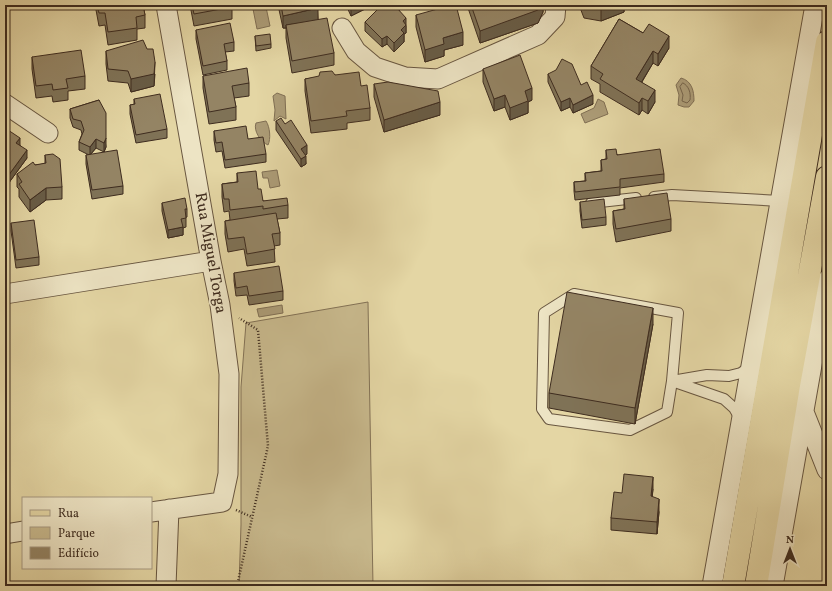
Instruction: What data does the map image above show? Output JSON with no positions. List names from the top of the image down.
{
  "streets": {
    "street": ["Rua Miguel Torga"]
  },
  "legend": ["Rua", "Parque", "Edifício"],
  "north": "top"
}
